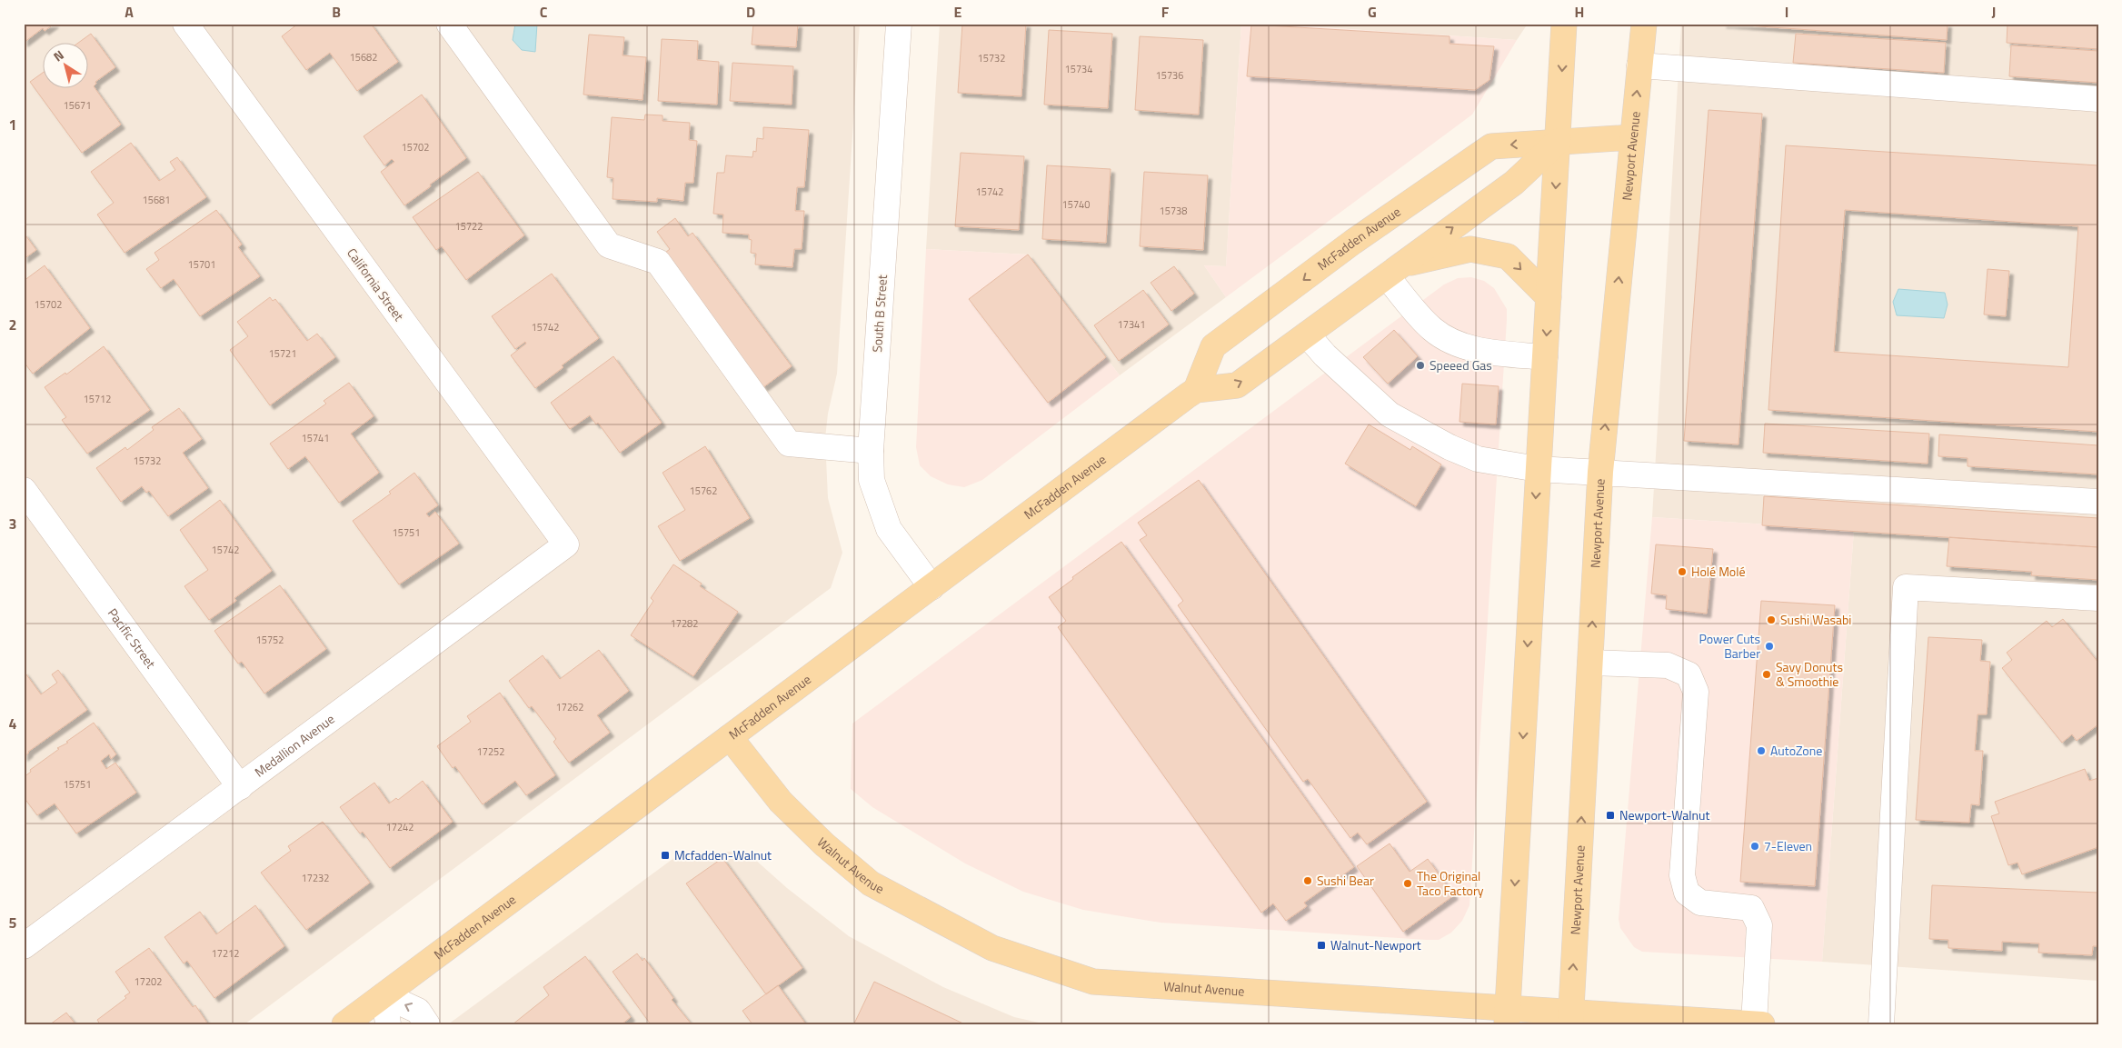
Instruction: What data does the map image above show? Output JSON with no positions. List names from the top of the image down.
{
  "streets": {
    "main road": ["Newport Avenue", "McFadden Avenue", "Walnut Avenue"],
    "street": [
      "California Street",
      "South B Street",
      "Pacific Street",
      "Medallion Avenue"
    ]
  },
  "crossings": [
    ["Newport Avenue", "McFadden Avenue"],
    ["Newport Avenue", "Walnut Avenue"],
    ["McFadden Avenue", "South B Street"],
    ["McFadden Avenue", "Walnut Avenue"],
    ["California Street", "Medallion Avenue"],
    ["Pacific Street", "Medallion Avenue"]
  ],
  "places": {
    "other": [
      "Speeed Gas",
      "Holé Molé",
      "Sushi Wasabi",
      "Power Cuts Barber",
      "Savy Donuts & Smoothie",
      "AutoZone",
      "7-Eleven",
      "Sushi Bear",
      "The Original Taco Factory"
    ],
    "transit": ["Newport-Walnut", "Mcfadden-Walnut", "Walnut-Newport"]
  },
  "house_numbers": [
    "15682",
    "15732",
    "15734",
    "15736",
    "15671",
    "15702",
    "15742",
    "15681",
    "15740",
    "15738",
    "15722",
    "15701",
    "15702",
    "17341",
    "15742",
    "15721",
    "15712",
    "15741",
    "15732",
    "15762",
    "15751",
    "15742",
    "17282",
    "15752",
    "17262",
    "17252",
    "15751",
    "17242",
    "17232",
    "17212",
    "17202"
  ],
  "north": "top left",
  "grid": {
    "columns": [
      "A",
      "B",
      "C",
      "D",
      "E",
      "F",
      "G",
      "H",
      "I",
      "J"
    ],
    "rows": [
      "1",
      "2",
      "3",
      "4",
      "5"
    ]
  }
}
